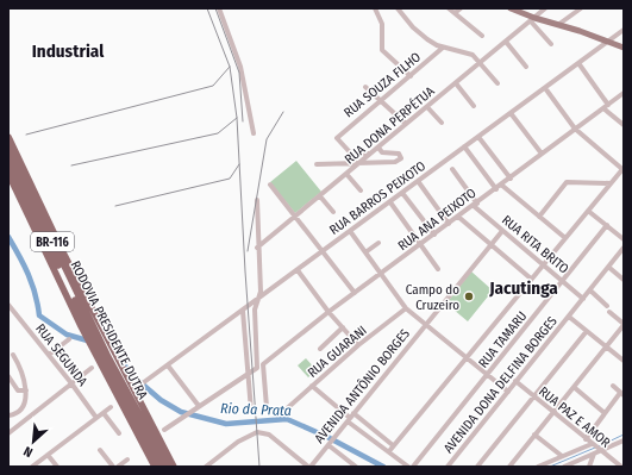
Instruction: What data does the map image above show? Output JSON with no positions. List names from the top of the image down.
{
  "streets": {
    "highway": ["BR-116", "RODOVIA PRESIDENTE DUTRA"],
    "street": [
      "RUA SOUZA FILHO",
      "RUA DONA PERPÉTUA",
      "RUA BARROS PEIXOTO",
      "RUA ANA PEIXOTO",
      "RUA RITA BRITO",
      "RUA TAMARU",
      "RUA GUARANI",
      "RUA SEGUNDA",
      "AVENIDA DONA DELFINA BORGES",
      "AVENIDA ANTÔNIO BORGES",
      "RUA PAZ E AMOR"
    ]
  },
  "crossings": [
    ["RUA SOUZA FILHO", "RUA DONA PERPÉTUA"],
    ["RUA ANA PEIXOTO", "RUA RITA BRITO"],
    ["RUA ANA PEIXOTO", "RUA GUARANI"],
    ["RUA RITA BRITO", "RUA TAMARU"],
    ["RUA RITA BRITO", "AVENIDA DONA DELFINA BORGES"],
    ["RUA RITA BRITO", "AVENIDA ANTÔNIO BORGES"],
    ["AVENIDA DONA DELFINA BORGES", "RUA PAZ E AMOR"]
  ],
  "districts": ["Industrial", "Jacutinga"],
  "water": ["Rio da Prata"],
  "places": ["Campo do Cruzeiro"],
  "north": "bottom left"
}
